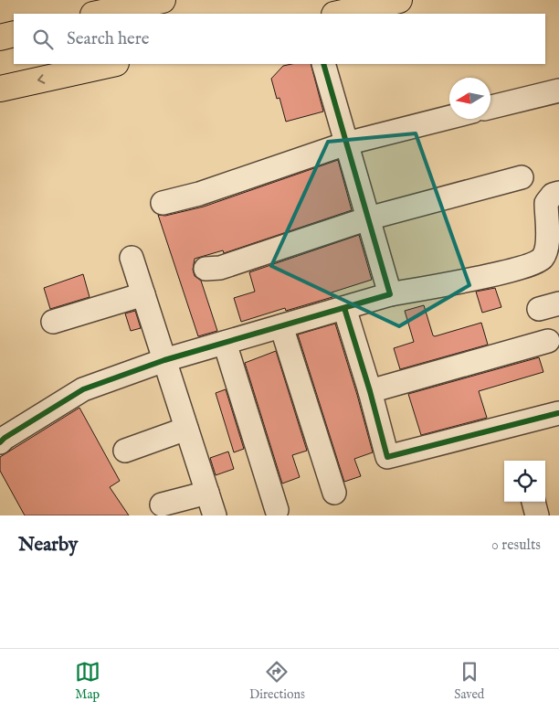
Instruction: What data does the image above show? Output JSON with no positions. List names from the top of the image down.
{
  "north": "left",
  "page": {
    "search": "Search here",
    "heading": ["Nearby", "0 results"],
    "nav": ["Map", "Directions", "Saved"]
  }
}
